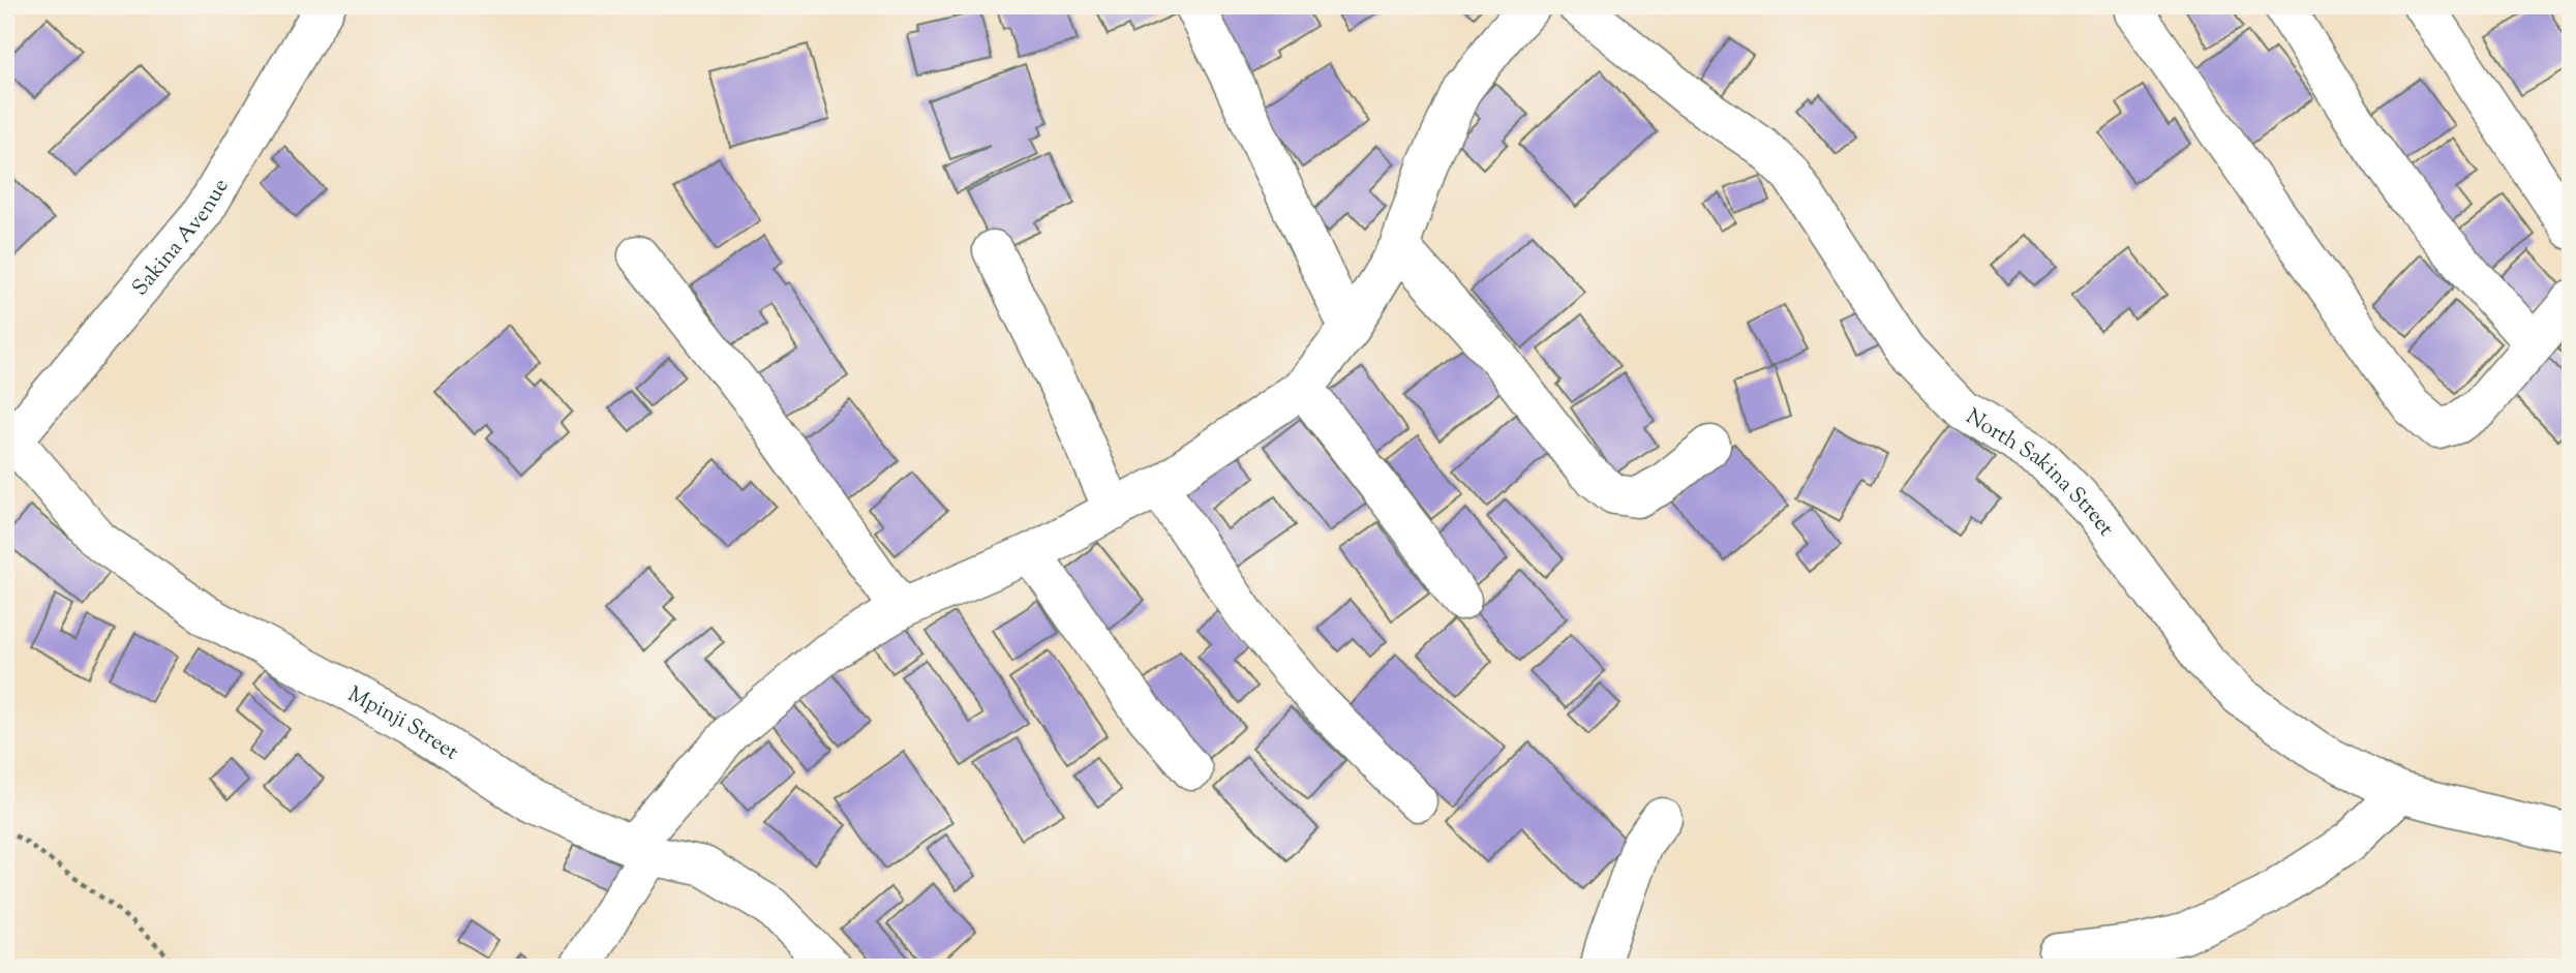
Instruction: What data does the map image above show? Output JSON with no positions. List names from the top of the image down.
{
  "streets": {
    "street": ["Sakina Avenue", "North Sakina Street", "Mpinji Street"]
  },
  "crossings": [
    ["Sakina Avenue", "Mpinji Street"]
  ]
}
